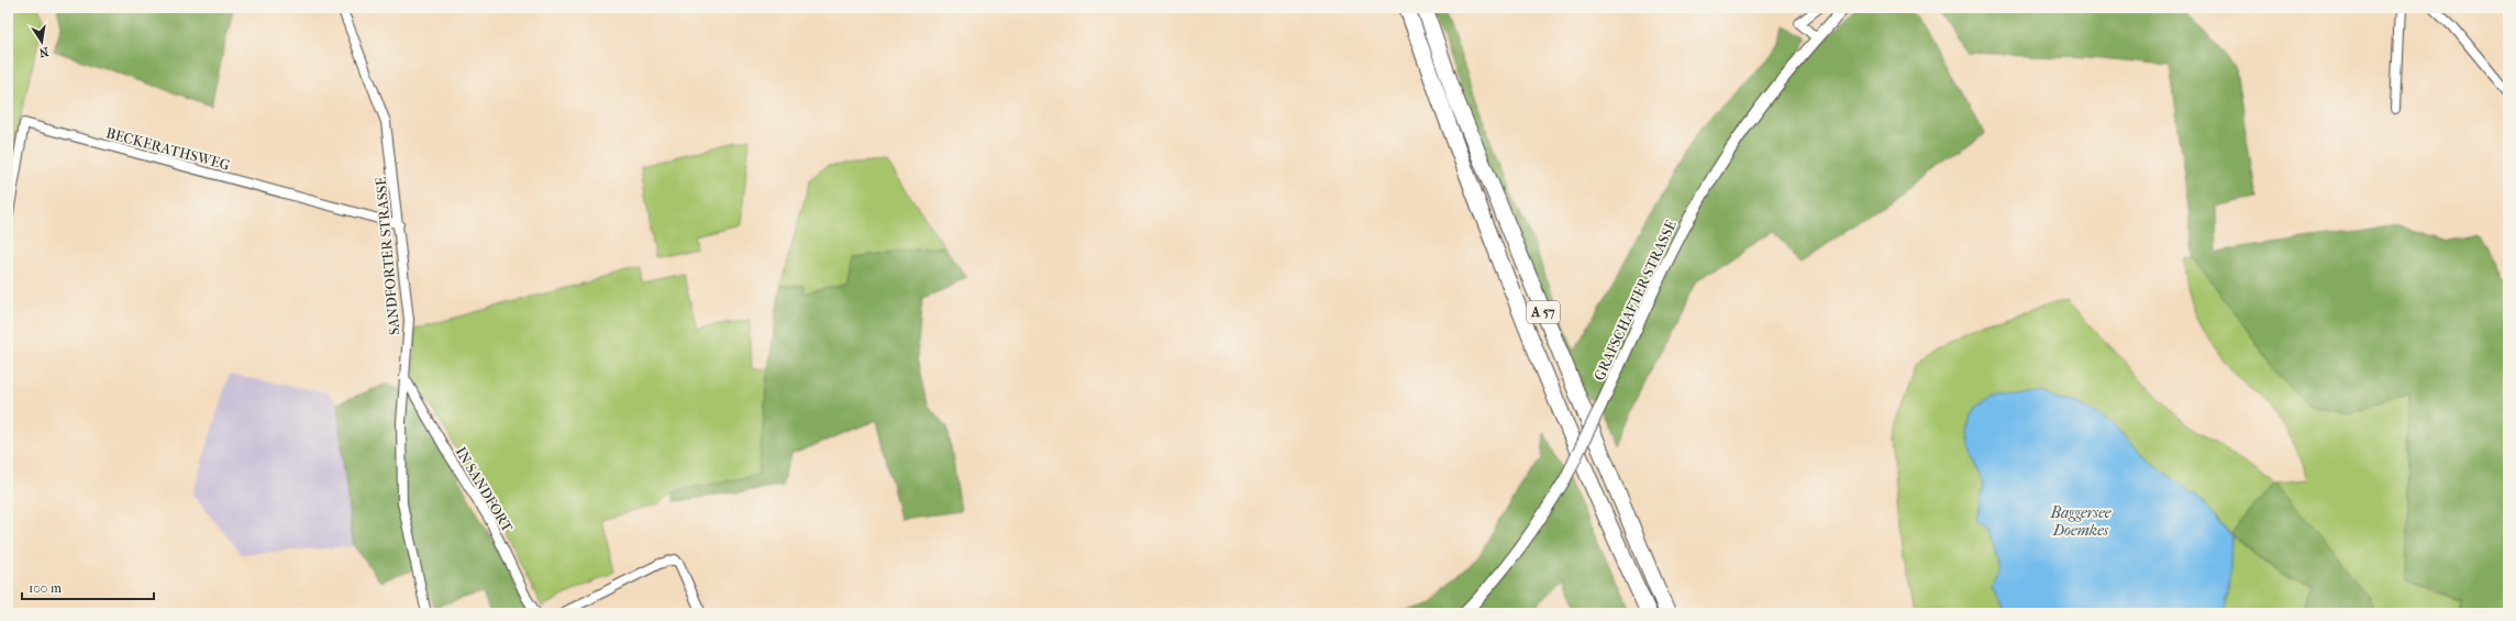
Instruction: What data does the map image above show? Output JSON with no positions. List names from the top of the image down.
{
  "streets": {
    "highway": ["A 57"],
    "street": [
      "BECKERATHSWEG",
      "SANDFORTER STRASSE",
      "GRAFSCHAFTER STRASSE",
      "IN SANDFORT"
    ]
  },
  "crossings": [
    ["BECKERATHSWEG", "SANDFORTER STRASSE"],
    ["SANDFORTER STRASSE", "IN SANDFORT"]
  ],
  "water": ["Baggersee Doemkes"],
  "scale_bar": "100 m",
  "north": "bottom"
}
